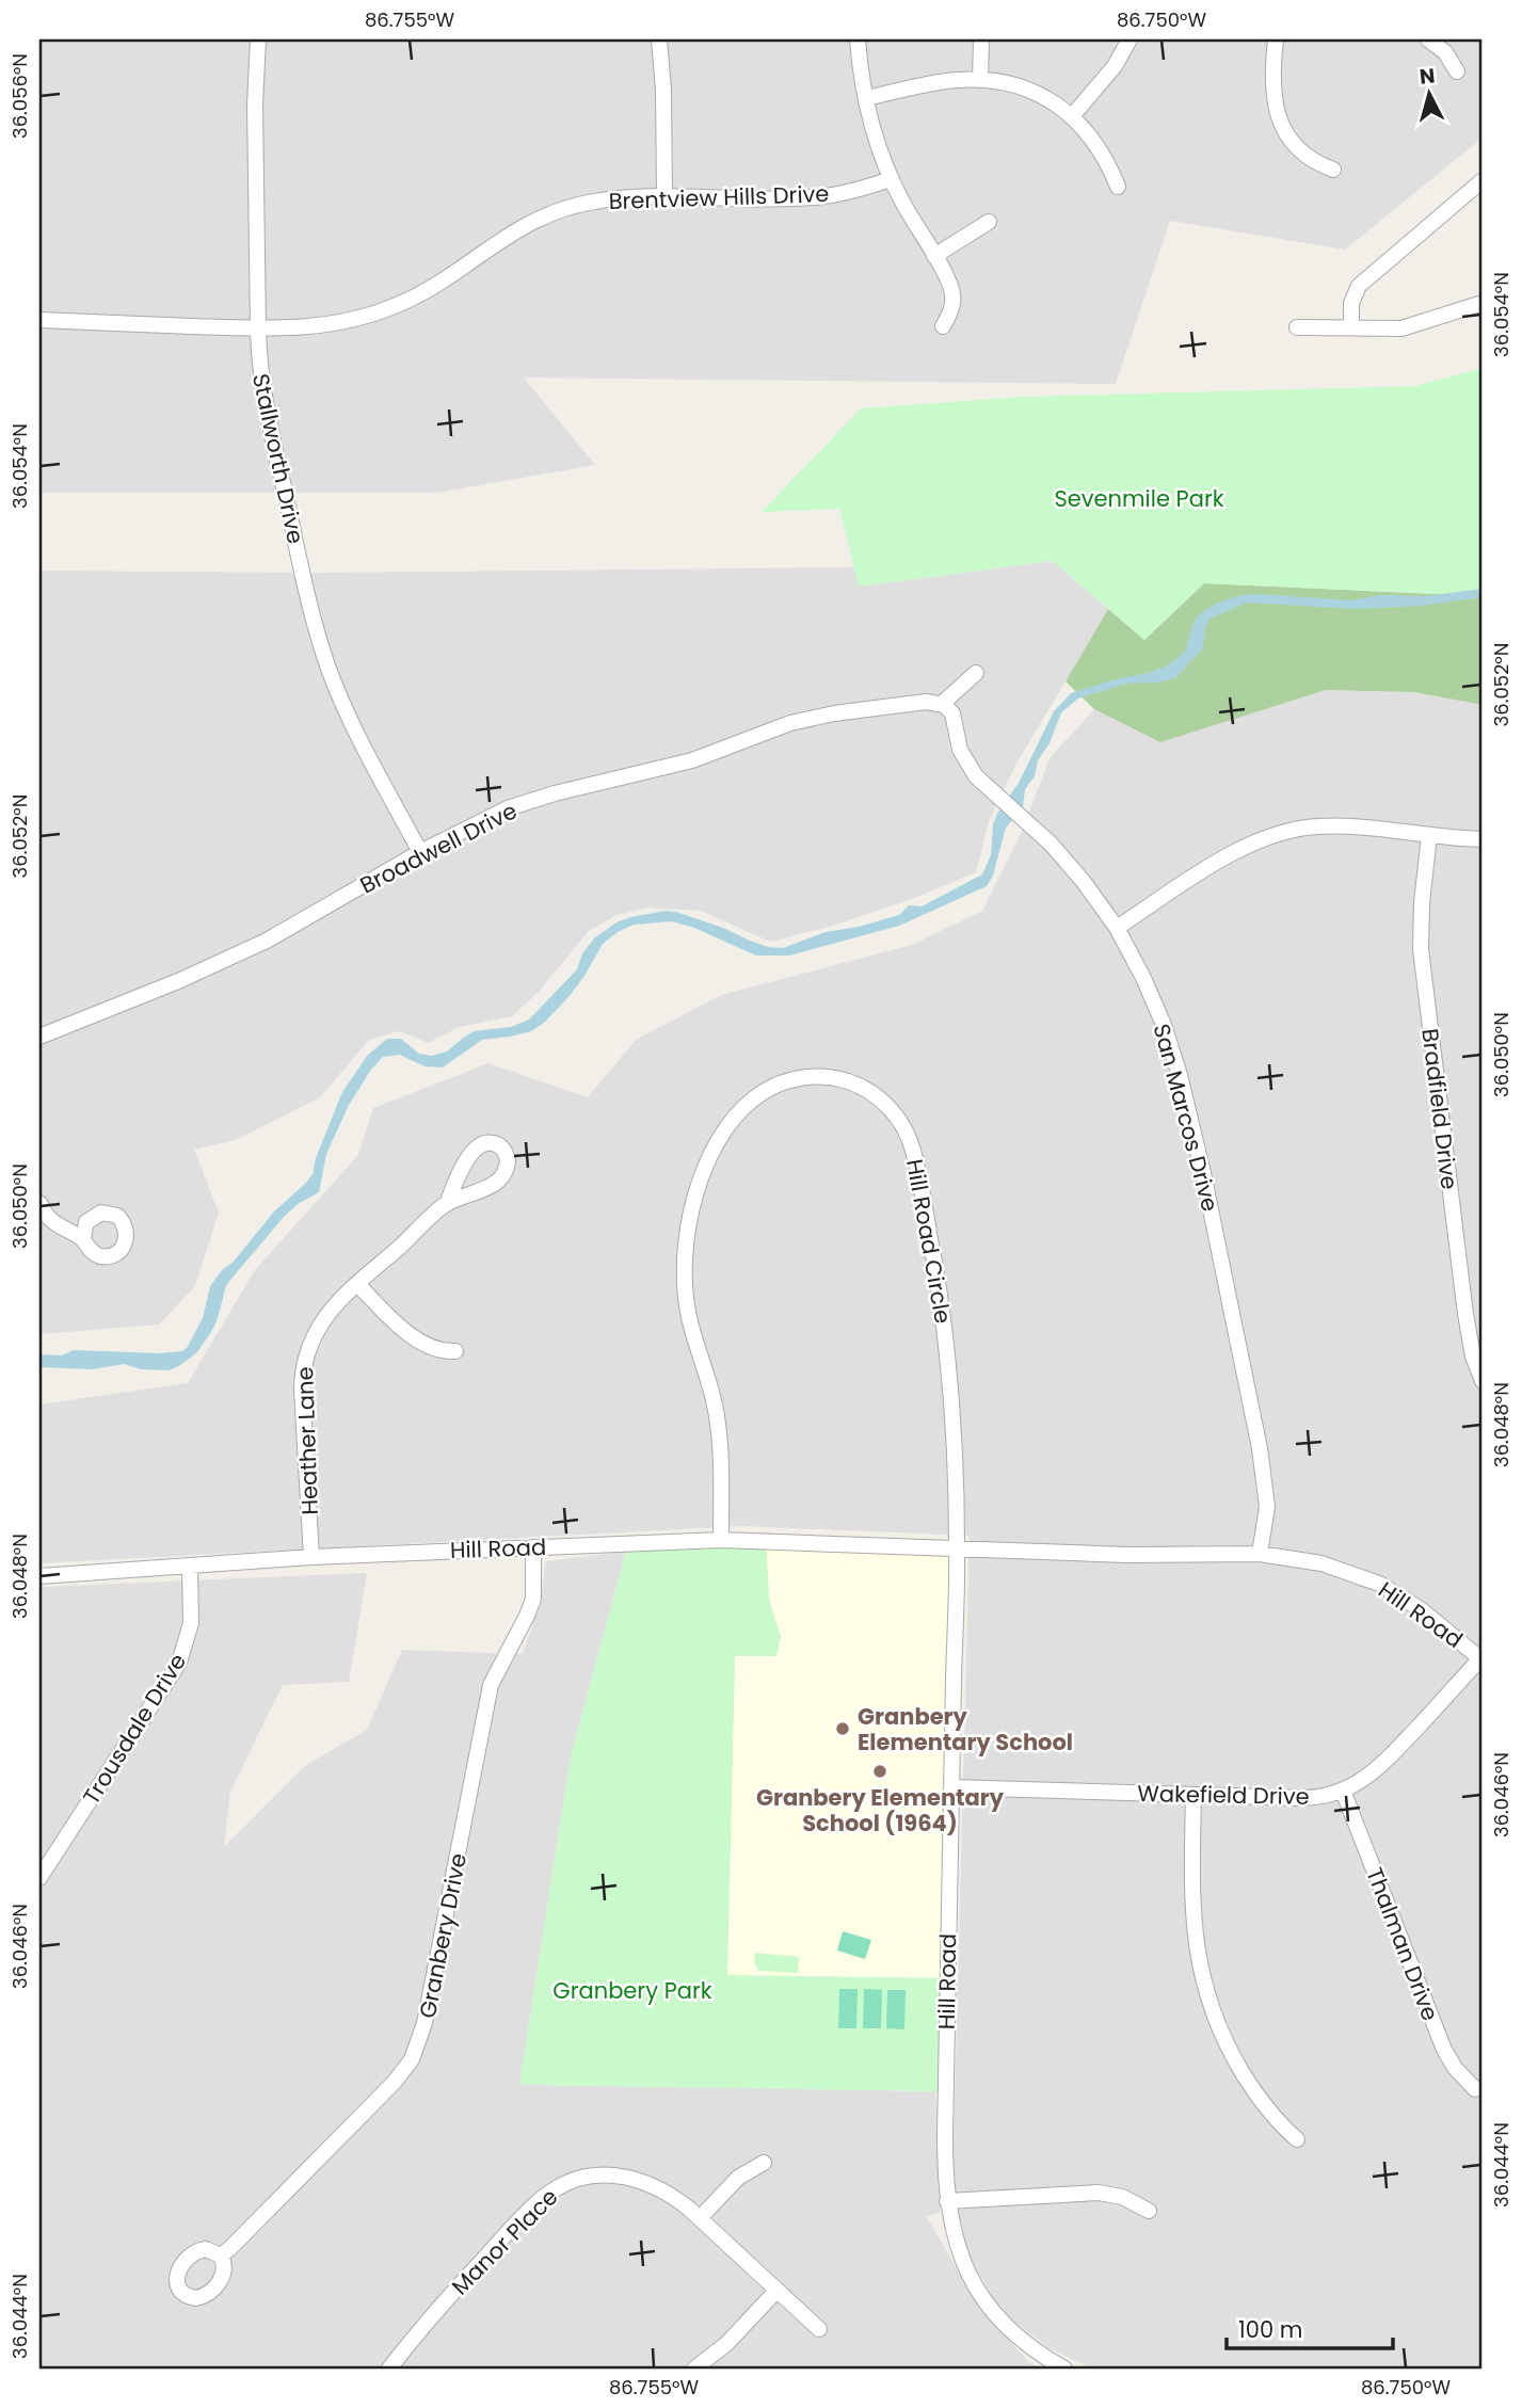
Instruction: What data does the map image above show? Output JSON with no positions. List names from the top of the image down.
{
  "streets": {
    "street": [
      "Brentview Hills Drive",
      "Stallworth Drive",
      "Broadwell Drive",
      "Bradfield Drive",
      "San Marcos Drive",
      "Hill Road Circle",
      "Heather Lane",
      "Hill Road",
      "Trousdale Drive",
      "Wakefield Drive",
      "Granbery Drive",
      "Thalman Drive",
      "Manor Place"
    ]
  },
  "crossings": [
    ["Brentview Hills Drive", "Stallworth Drive"],
    ["Stallworth Drive", "Broadwell Drive"],
    ["Broadwell Drive", "San Marcos Drive"],
    ["San Marcos Drive", "Hill Road"],
    ["Hill Road Circle", "Hill Road"],
    ["Heather Lane", "Hill Road"],
    ["Hill Road", "Trousdale Drive"],
    ["Hill Road", "Wakefield Drive"],
    ["Hill Road", "Granbery Drive"],
    ["Wakefield Drive", "Thalman Drive"]
  ],
  "parks": ["Sevenmile Park", "Granbery Park"],
  "places": ["Granbery Elementary School", "Granbery Elementary School (1964)"],
  "scale_bar": "100 m",
  "north": "top",
  "coordinates": [
    "86.755°W",
    "86.750°W",
    "36.056°N",
    "36.054°N",
    "36.052°N",
    "36.050°N",
    "36.048°N",
    "36.046°N",
    "36.044°N"
  ]
}
